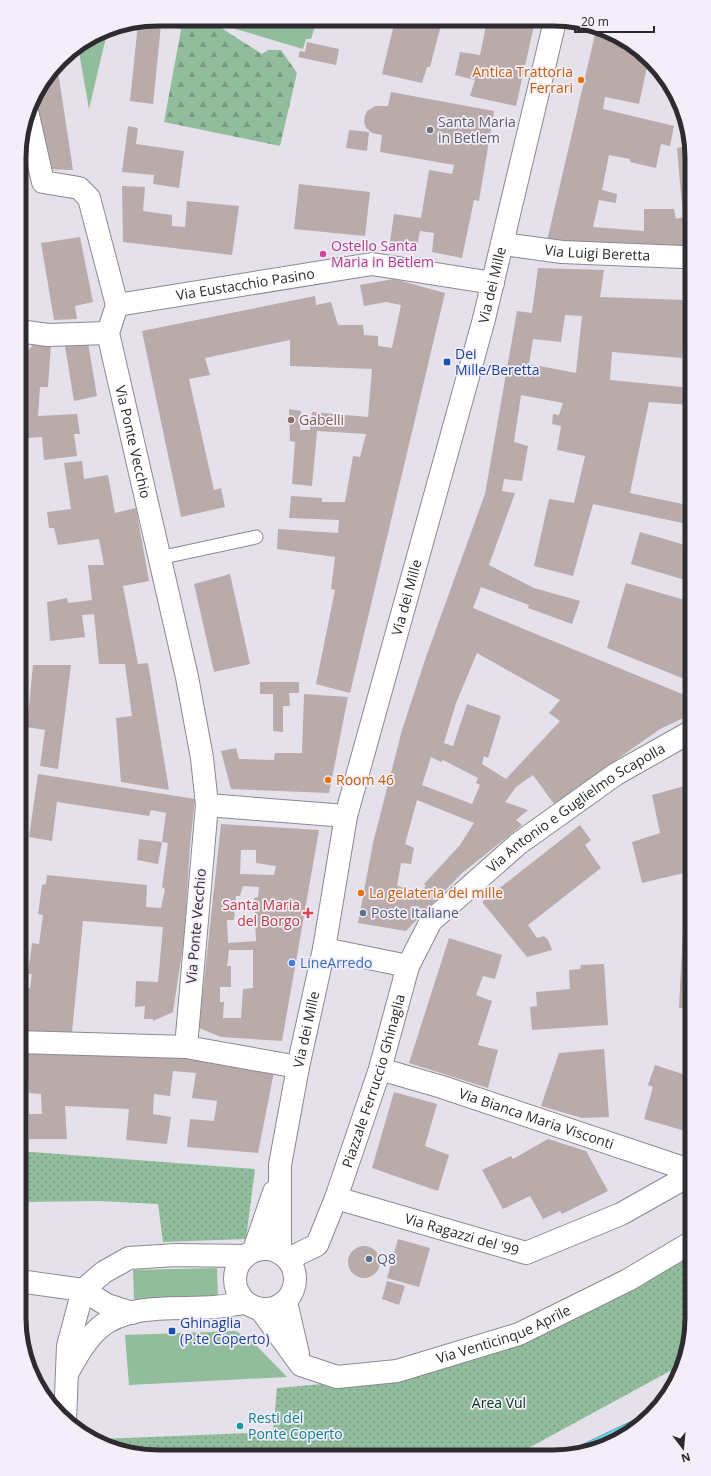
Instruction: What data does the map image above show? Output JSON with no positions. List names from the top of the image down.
{
  "streets": {
    "street": [
      "Via Luigi Beretta",
      "Via Eustacchio Pasino",
      "Via dei Mille",
      "Via Ponte Vecchio",
      "Via Antonio e Guglielmo Scapolla",
      "Piazzale Ferruccio Ghinaglia",
      "Via Bianca Maria Visconti",
      "Via Ragazzi del '99",
      "Via Venticinque Aprile"
    ]
  },
  "crossings": [
    ["Via Luigi Beretta", "Via dei Mille"],
    ["Via Eustacchio Pasino", "Via dei Mille"],
    ["Via dei Mille", "Piazzale Ferruccio Ghinaglia"],
    ["Via Antonio e Guglielmo Scapolla", "Piazzale Ferruccio Ghinaglia"],
    ["Piazzale Ferruccio Ghinaglia", "Via Bianca Maria Visconti"],
    ["Piazzale Ferruccio Ghinaglia", "Via Ragazzi del '99"]
  ],
  "parks": ["Area Vul"],
  "places": {
    "other": [
      "Antica Trattoria Ferrari",
      "Santa Maria in Betlem",
      "Ostello Santa Maria in Betlem",
      "Gabelli",
      "Room 46",
      "La gelateria dei mille",
      "Poste Italiane",
      "LineArredo",
      "Q8",
      "Resti del Ponte Coperto"
    ],
    "transit": ["Dei Mille/Beretta", "Ghinaglia (P.te Coperto)"],
    "health": ["Santa Maria del Borgo"]
  },
  "scale_bar": "20 m",
  "north": "bottom"
}
